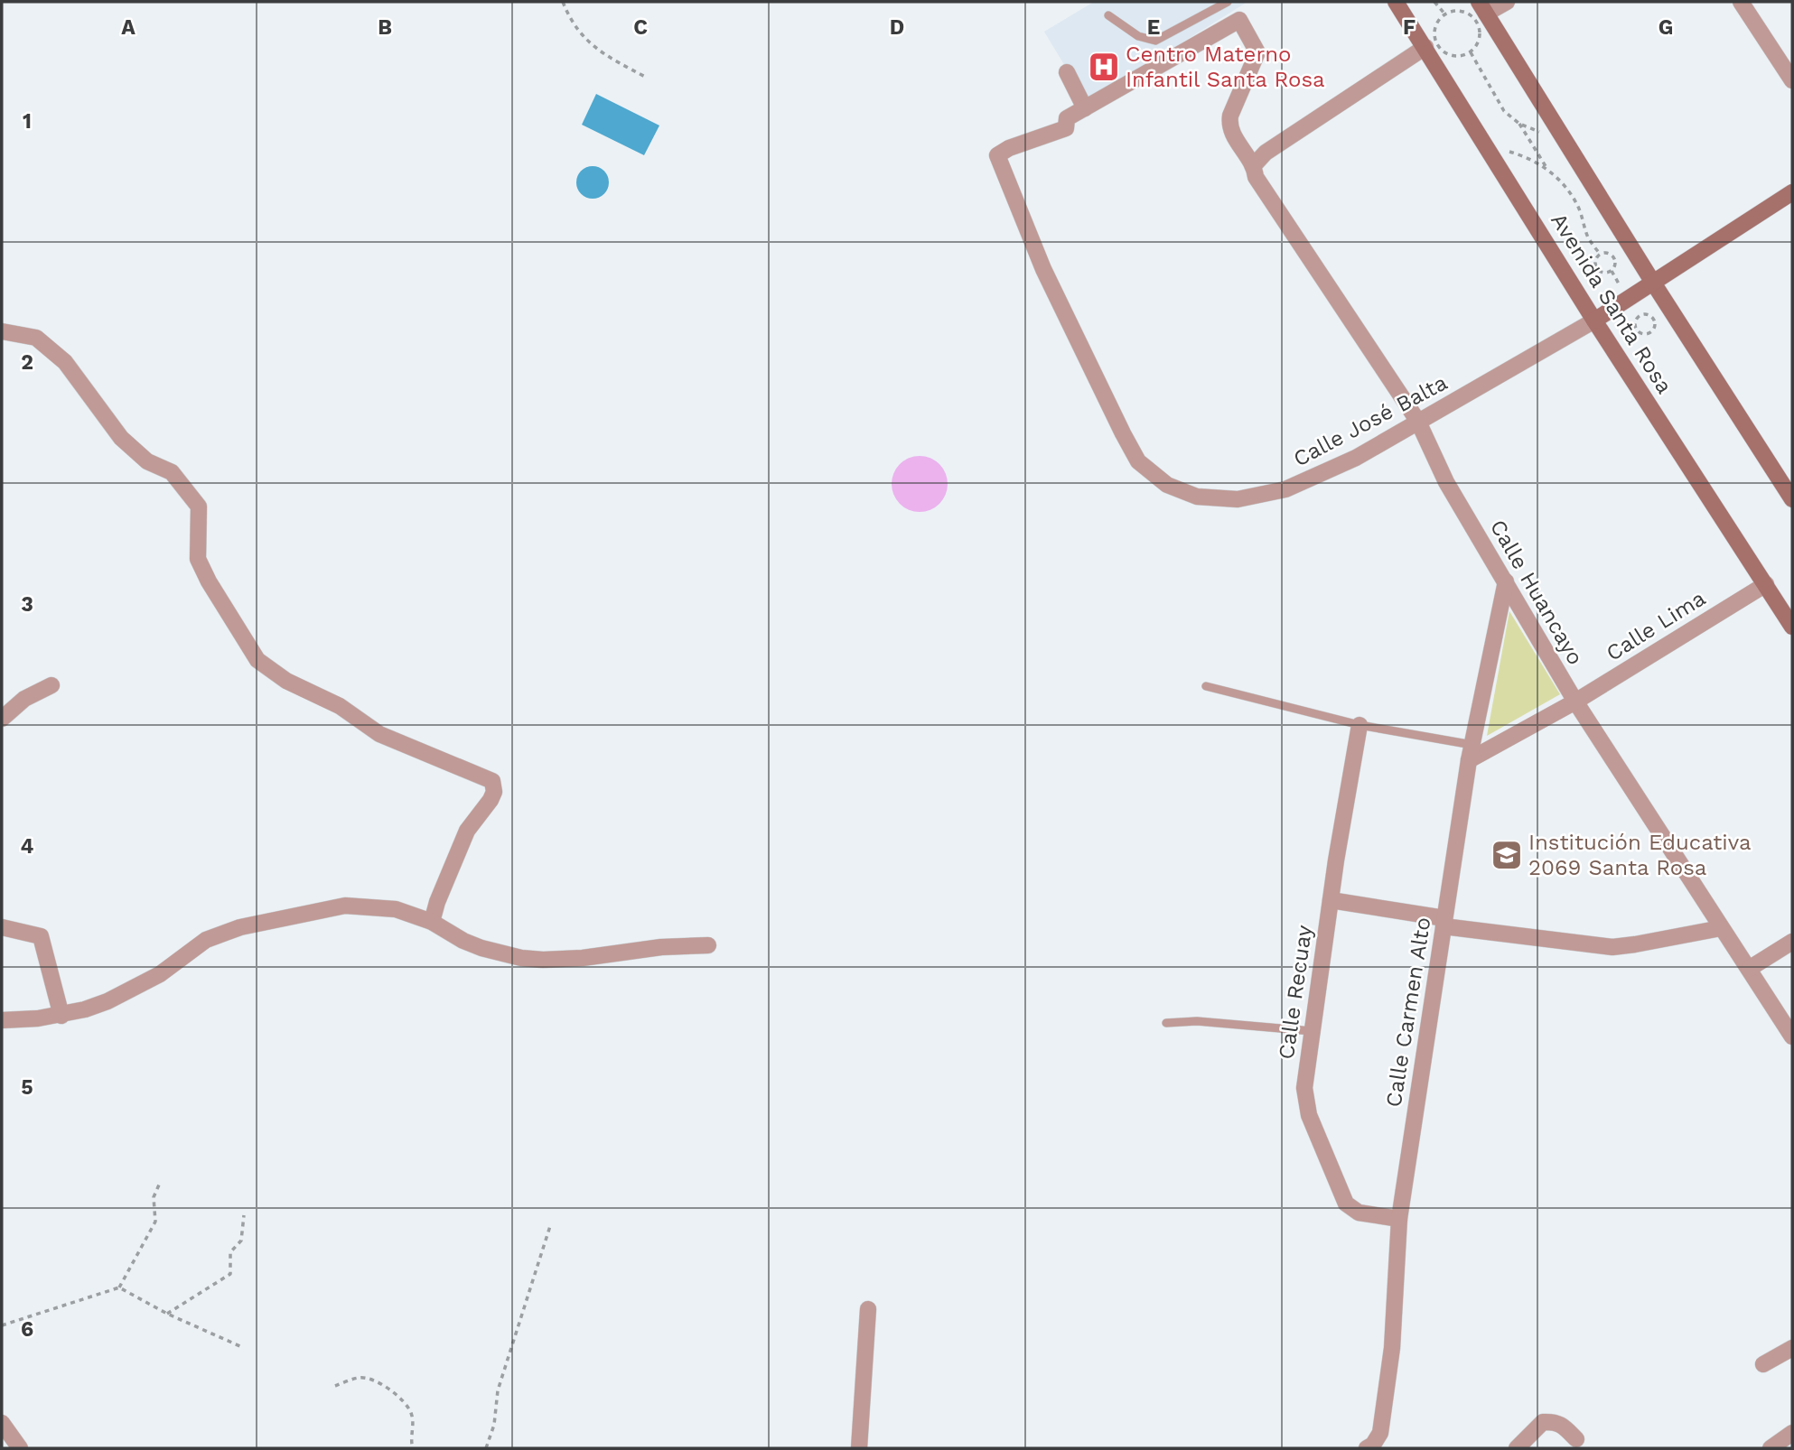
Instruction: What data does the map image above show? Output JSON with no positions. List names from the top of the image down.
{
  "streets": {
    "main road": ["Avenida Santa Rosa", "Calle José Balta"],
    "street": [
      "Calle Huancayo",
      "Calle Lima",
      "Calle Recuay",
      "Calle Carmen Alto"
    ]
  },
  "crossings": [
    ["Avenida Santa Rosa", "Calle José Balta"],
    ["Avenida Santa Rosa", "Calle Lima"],
    ["Calle José Balta", "Calle Huancayo"],
    ["Calle Huancayo", "Calle Lima"],
    ["Calle Huancayo", "Calle Carmen Alto"],
    ["Calle Lima", "Calle Carmen Alto"],
    ["Calle Recuay", "Calle Carmen Alto"]
  ],
  "places": {
    "hospital": ["Centro Materno Infantil Santa Rosa"],
    "school or university": ["Institución Educativa 2069 Santa Rosa"]
  },
  "grid": {
    "columns": [
      "A",
      "B",
      "C",
      "D",
      "E",
      "F",
      "G"
    ],
    "rows": [
      "1",
      "2",
      "3",
      "4",
      "5",
      "6"
    ]
  }
}
